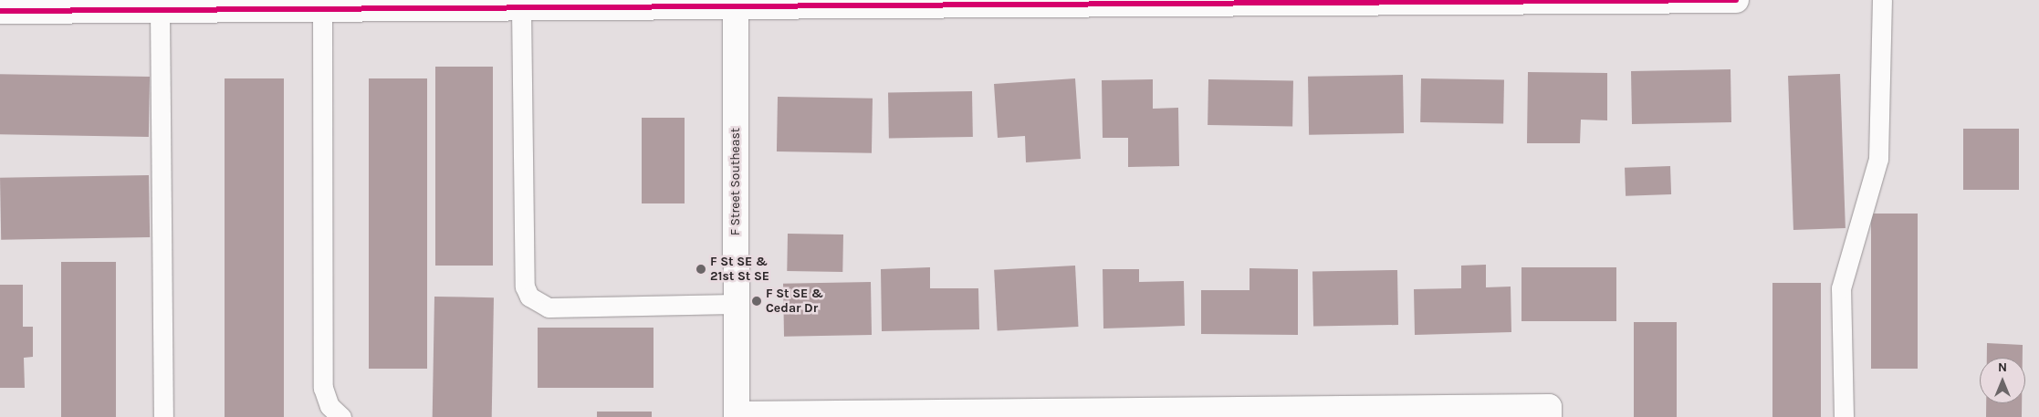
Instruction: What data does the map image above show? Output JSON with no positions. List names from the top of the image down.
{
  "streets": {
    "street": ["F Street Southeast"]
  },
  "places": ["F St SE & 21st St SE", "F St SE & Cedar Dr"],
  "north": "top"
}
